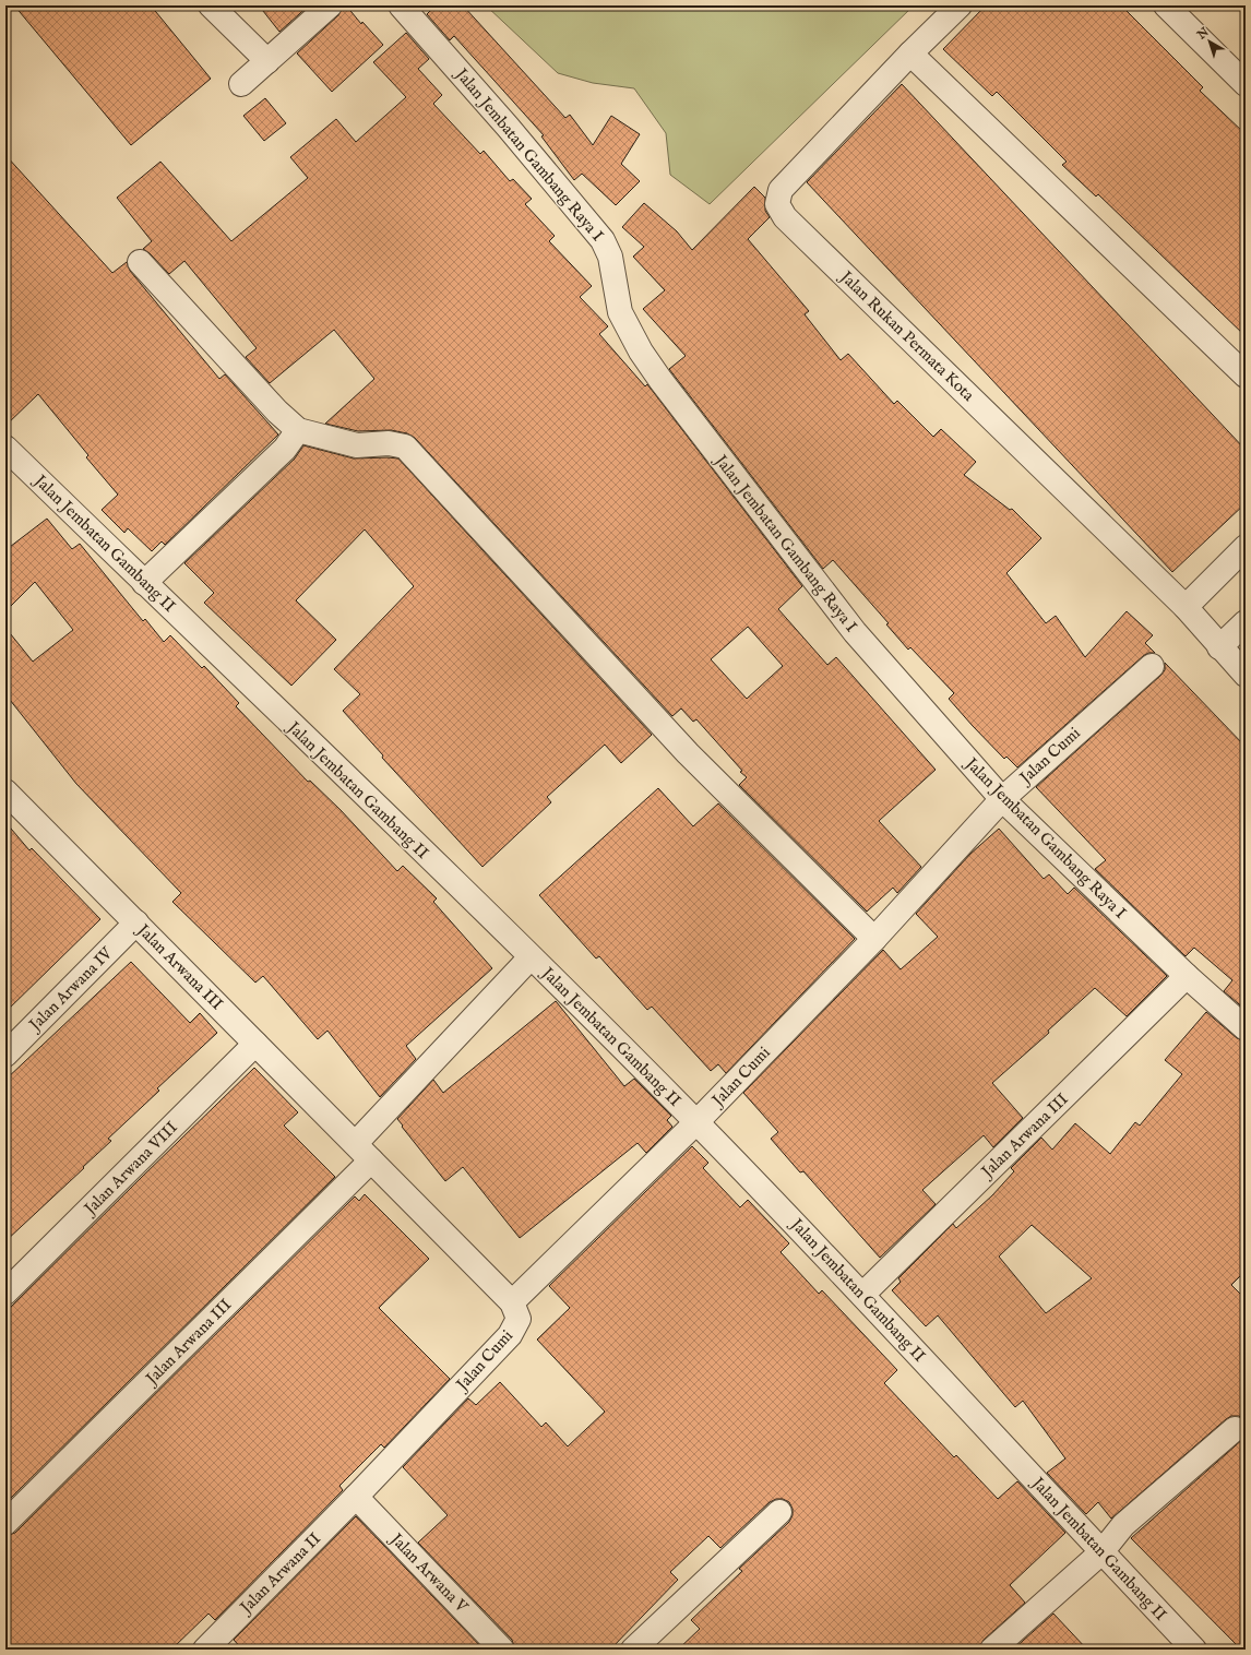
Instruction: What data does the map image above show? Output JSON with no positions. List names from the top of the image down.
{
  "streets": {
    "street": [
      "Jalan Jembatan Gambang Raya I",
      "Jalan Rukan Permata Kota",
      "Jalan Jembatan Gambang II",
      "Jalan Cumi",
      "Jalan Arwana III",
      "Jalan Arwana IV",
      "Jalan Arwana VIII",
      "Jalan Arwana II",
      "Jalan Arwana V"
    ]
  },
  "crossings": [
    ["Jalan Jembatan Gambang Raya I", "Jalan Cumi"],
    ["Jalan Jembatan Gambang Raya I", "Jalan Arwana III"],
    ["Jalan Jembatan Gambang II", "Jalan Cumi"],
    ["Jalan Jembatan Gambang II", "Jalan Arwana III"],
    ["Jalan Cumi", "Jalan Arwana III"],
    ["Jalan Cumi", "Jalan Arwana II"],
    ["Jalan Cumi", "Jalan Arwana V"],
    ["Jalan Arwana III", "Jalan Arwana IV"],
    ["Jalan Arwana III", "Jalan Arwana VIII"],
    ["Jalan Arwana II", "Jalan Arwana V"]
  ],
  "north": "top left"
}
